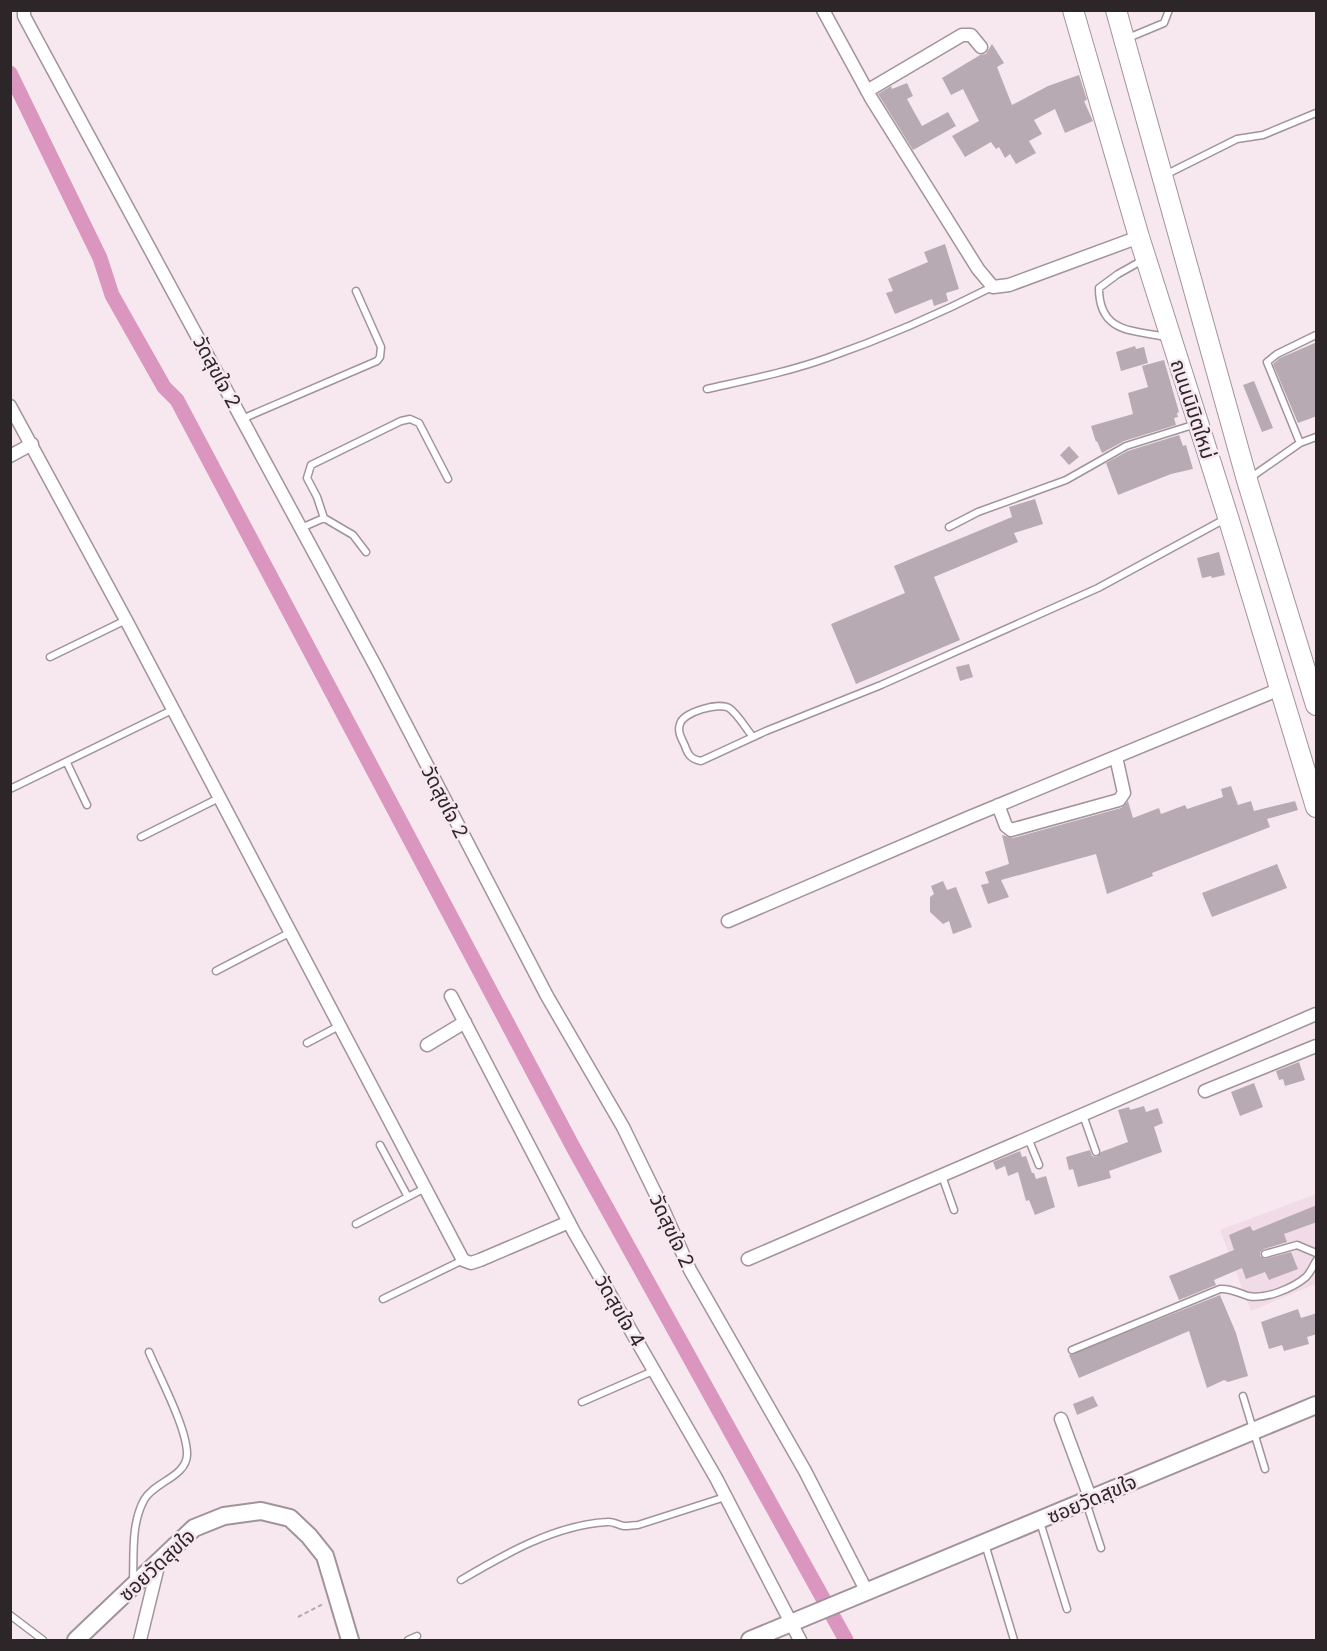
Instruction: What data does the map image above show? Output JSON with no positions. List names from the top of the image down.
{
  "streets": {
    "main road": ["ถนนนิมิตใหม่"],
    "street": ["วัดสุขใจ 2", "วัดสุขใจ 4", "ซอยวัดสุขใจ"]
  },
  "crossings": [
    ["วัดสุขใจ 2", "ซอยวัดสุขใจ"],
    ["วัดสุขใจ 4", "ซอยวัดสุขใจ"]
  ]
}
